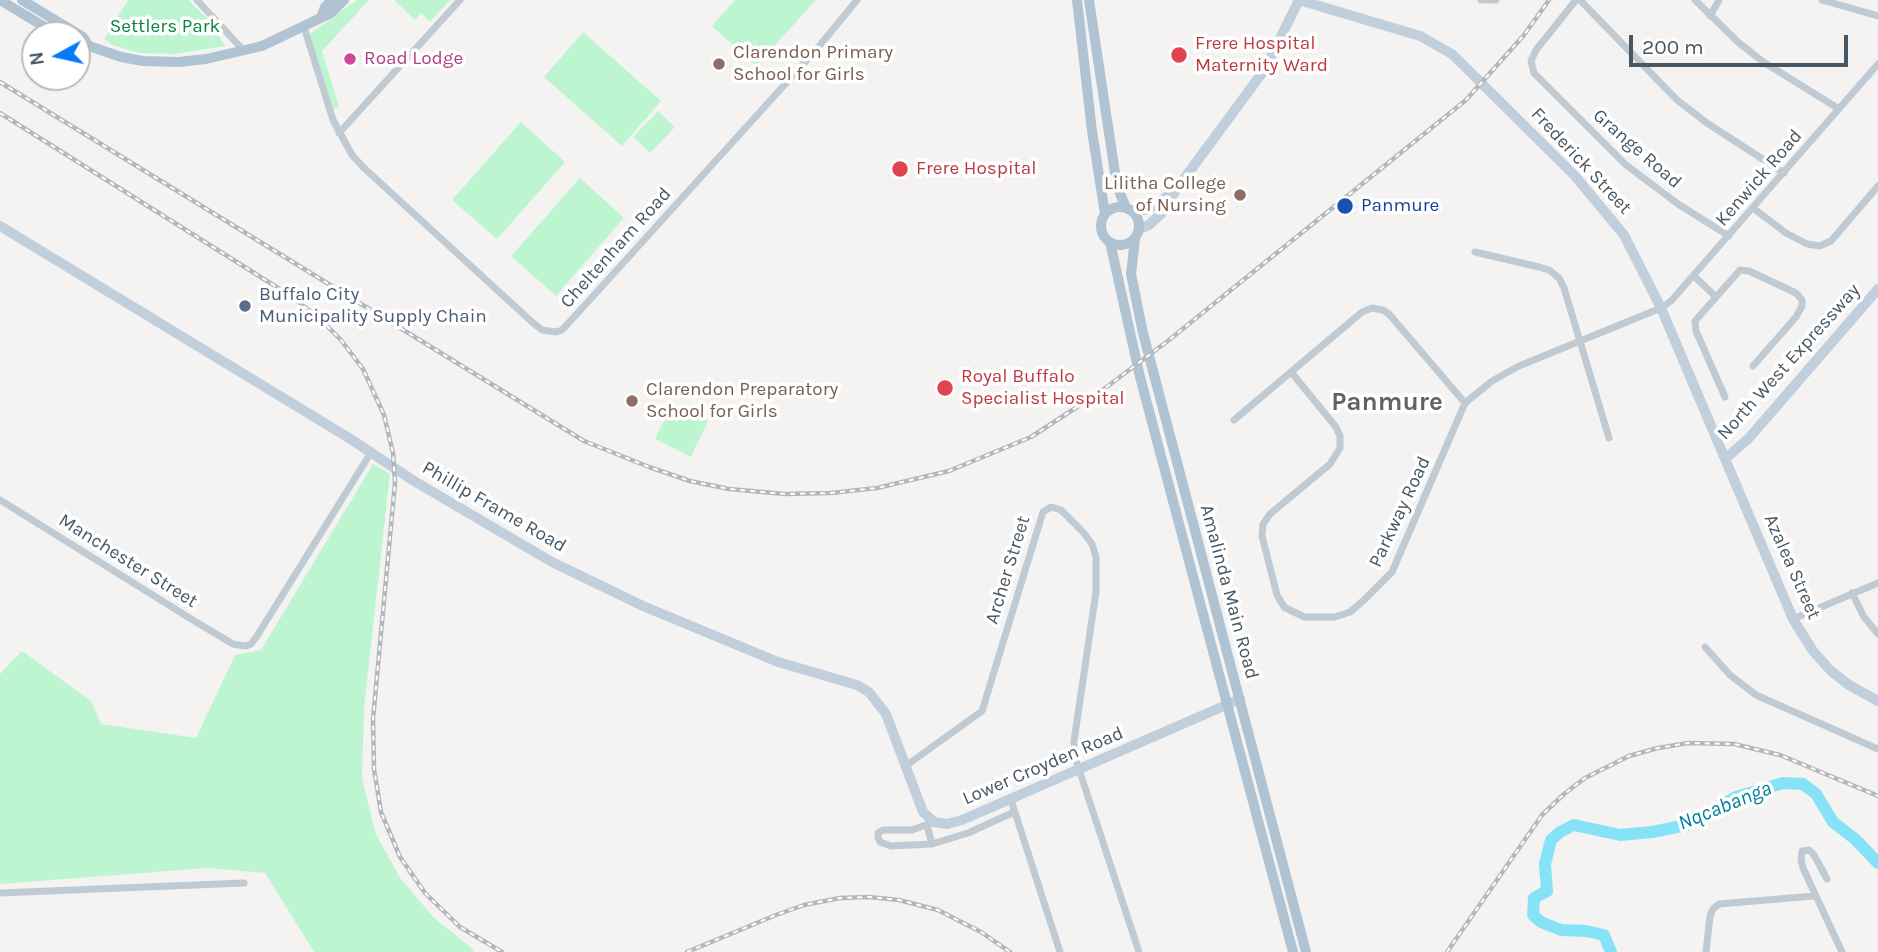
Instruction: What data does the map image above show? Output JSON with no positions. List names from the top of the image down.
{
  "streets": {
    "main road": ["Amalinda Main Road"],
    "street": [
      "Grange Road",
      "Frederick Street",
      "Kenwick Road",
      "Cheltenham Road",
      "North West Expressway",
      "Phillip Frame Road",
      "Parkway Road",
      "Manchester Street",
      "Azalea Street",
      "Archer Street",
      "Lower Croyden Road"
    ]
  },
  "crossings": [
    ["Grange Road", "Kenwick Road"],
    ["Frederick Street", "Kenwick Road"],
    ["Frederick Street", "North West Expressway"],
    ["Frederick Street", "Parkway Road"],
    ["Frederick Street", "Azalea Street"],
    ["Kenwick Road", "Parkway Road"],
    ["North West Expressway", "Azalea Street"],
    ["Phillip Frame Road", "Manchester Street"],
    ["Phillip Frame Road", "Archer Street"],
    ["Phillip Frame Road", "Lower Croyden Road"],
    ["Archer Street", "Lower Croyden Road"],
    ["Amalinda Main Road", "Lower Croyden Road"]
  ],
  "districts": ["Panmure"],
  "water": ["Nqcabanga"],
  "parks": ["Settlers Park"],
  "places": [
    "Frere Hospital Maternity Ward",
    "Road Lodge",
    "Clarendon Primary School for Girls",
    "Frere Hospital",
    "Lilitha College of Nursing",
    "Panmure",
    "Buffalo City Municipality Supply Chain",
    "Royal Buffalo Specialist Hospital",
    "Clarendon Preparatory School for Girls"
  ],
  "scale_bar": "200 m",
  "north": "left"
}
